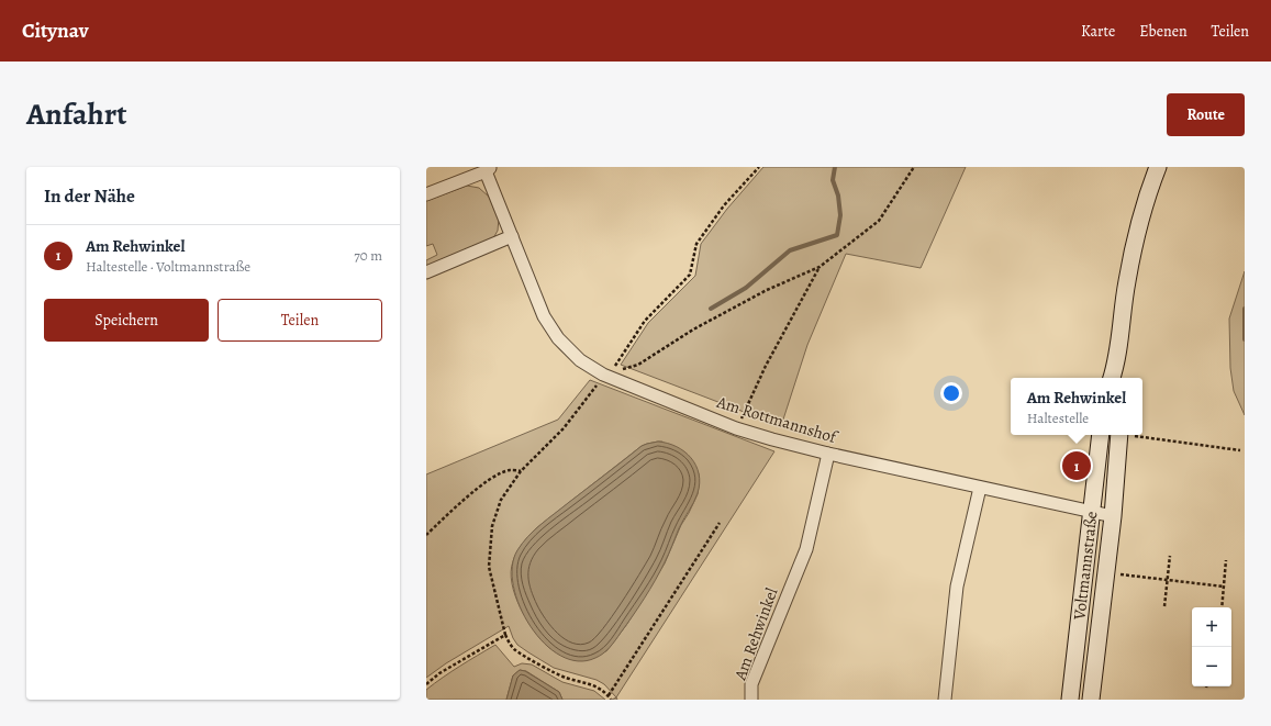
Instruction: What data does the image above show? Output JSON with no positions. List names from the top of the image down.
{
  "streets": {
    "street": ["Am Rottmannshof", "Voltmannstraße", "Am Rehwinkel"]
  },
  "crossings": [
    ["Am Rottmannshof", "Voltmannstraße"],
    ["Am Rottmannshof", "Am Rehwinkel"]
  ],
  "page": {
    "header": "Citynav",
    "nav": ["Karte", "Ebenen", "Teilen"],
    "title": "Anfahrt",
    "buttons": [
      "Route",
      ["Speichern", "Teilen"]
    ],
    "heading": "In der Nähe",
    "list": [
      {
        "mark": "1",
        "name": "Am Rehwinkel",
        "note": "Haltestelle · Voltmannstraße",
        "value": "70 m"
      }
    ],
    "popup": ["Am Rehwinkel", "Haltestelle"],
    "pins": "1",
    "map_buttons": ["+", "−"]
  }
}
